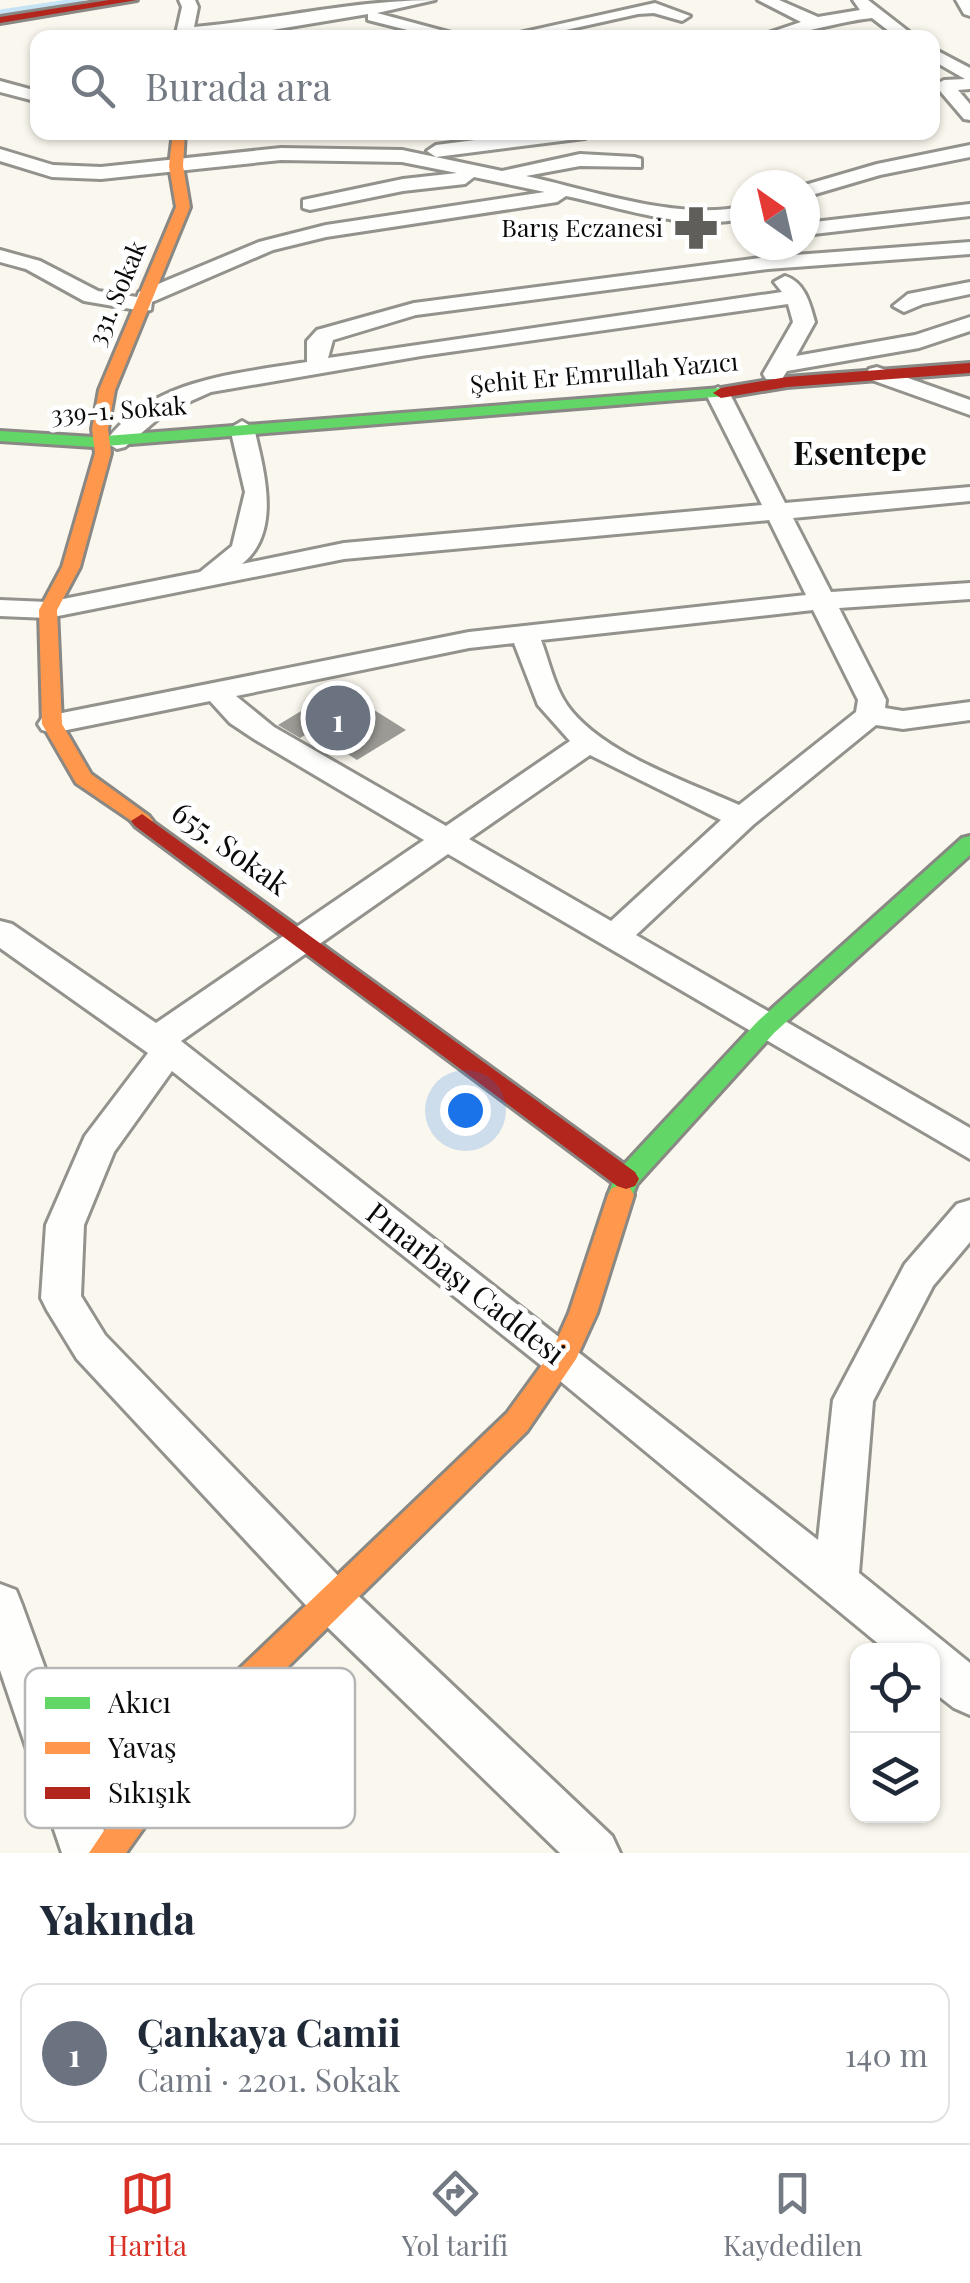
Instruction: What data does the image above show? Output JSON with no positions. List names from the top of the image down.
{
  "streets": {
    "street": [
      "331. Sokak",
      "Şehit Er Emrullah Yazıcı",
      "339-1. Sokak",
      "655. Sokak",
      "Pınarbaşı Caddesi"
    ]
  },
  "crossings": [
    ["331. Sokak", "339-1. Sokak"],
    ["Şehit Er Emrullah Yazıcı", "339-1. Sokak"]
  ],
  "districts": ["Esentepe"],
  "places": {
    "pharmacy": ["Barış Eczanesi"]
  },
  "legend": ["Akıcı", "Yavaş", "Sıkışık"],
  "north": "top left",
  "page": {
    "search": "Burada ara",
    "pins": "1",
    "heading": "Yakında",
    "list": [
      {
        "mark": "1",
        "name": "Çankaya Camii",
        "note": "Cami · 2201. Sokak",
        "value": "140 m"
      }
    ],
    "nav": ["Harita", "Yol tarifi", "Kaydedilen"]
  }
}
